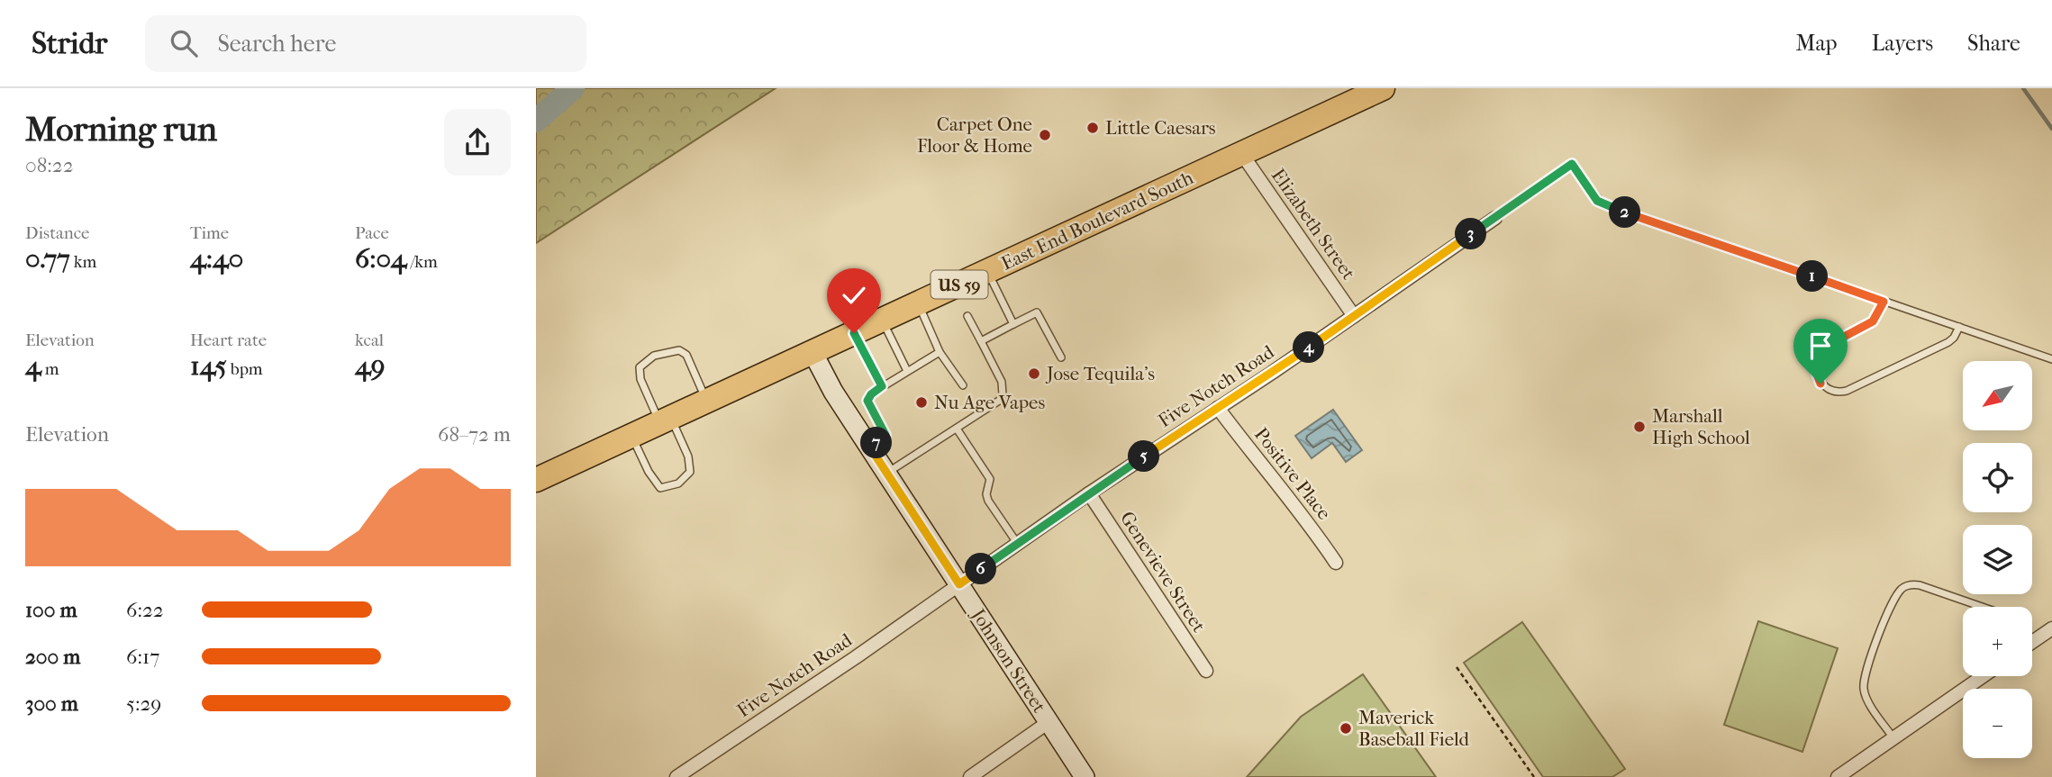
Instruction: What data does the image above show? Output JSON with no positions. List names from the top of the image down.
{
  "streets": {
    "highway": ["East End Boulevard South", "US 59"],
    "street": [
      "Elizabeth Street",
      "Five Notch Road",
      "Positive Place",
      "Genevieve Street",
      "Johnson Street"
    ]
  },
  "crossings": [
    ["East End Boulevard South", "Elizabeth Street"],
    ["East End Boulevard South", "Johnson Street"],
    ["Elizabeth Street", "Five Notch Road"],
    ["Five Notch Road", "Positive Place"],
    ["Five Notch Road", "Genevieve Street"],
    ["Five Notch Road", "Johnson Street"]
  ],
  "places": [
    "Little Caesars",
    "Carpet One Floor & Home",
    "Jose Tequila's",
    "Nu Age Vapes",
    "Marshall High School",
    "Maverick Baseball Field"
  ],
  "north": "bottom left",
  "page": {
    "header": "Stridr",
    "search": "Search here",
    "nav": ["Map", "Layers", "Share"],
    "heading": ["Morning run", "08:22"],
    "stats": [
      ["Distance", "0.77 km"],
      ["Time", "4:40"],
      ["Pace", "6:04 /km"],
      ["Elevation", "4 m"],
      ["Heart rate", "145 bpm"],
      ["kcal", "49"]
    ],
    "pins": [
      "2",
      "3",
      "1",
      "4",
      "7",
      "5",
      "6"
    ],
    "map_buttons": ["+", "−"],
    "chart": ["Elevation", "68–72 m"],
    "list": [
      {
        "name": "100 m",
        "note": "6:22"
      },
      {
        "name": "200 m",
        "note": "6:17"
      },
      {
        "name": "300 m",
        "note": "5:29"
      }
    ]
  }
}
